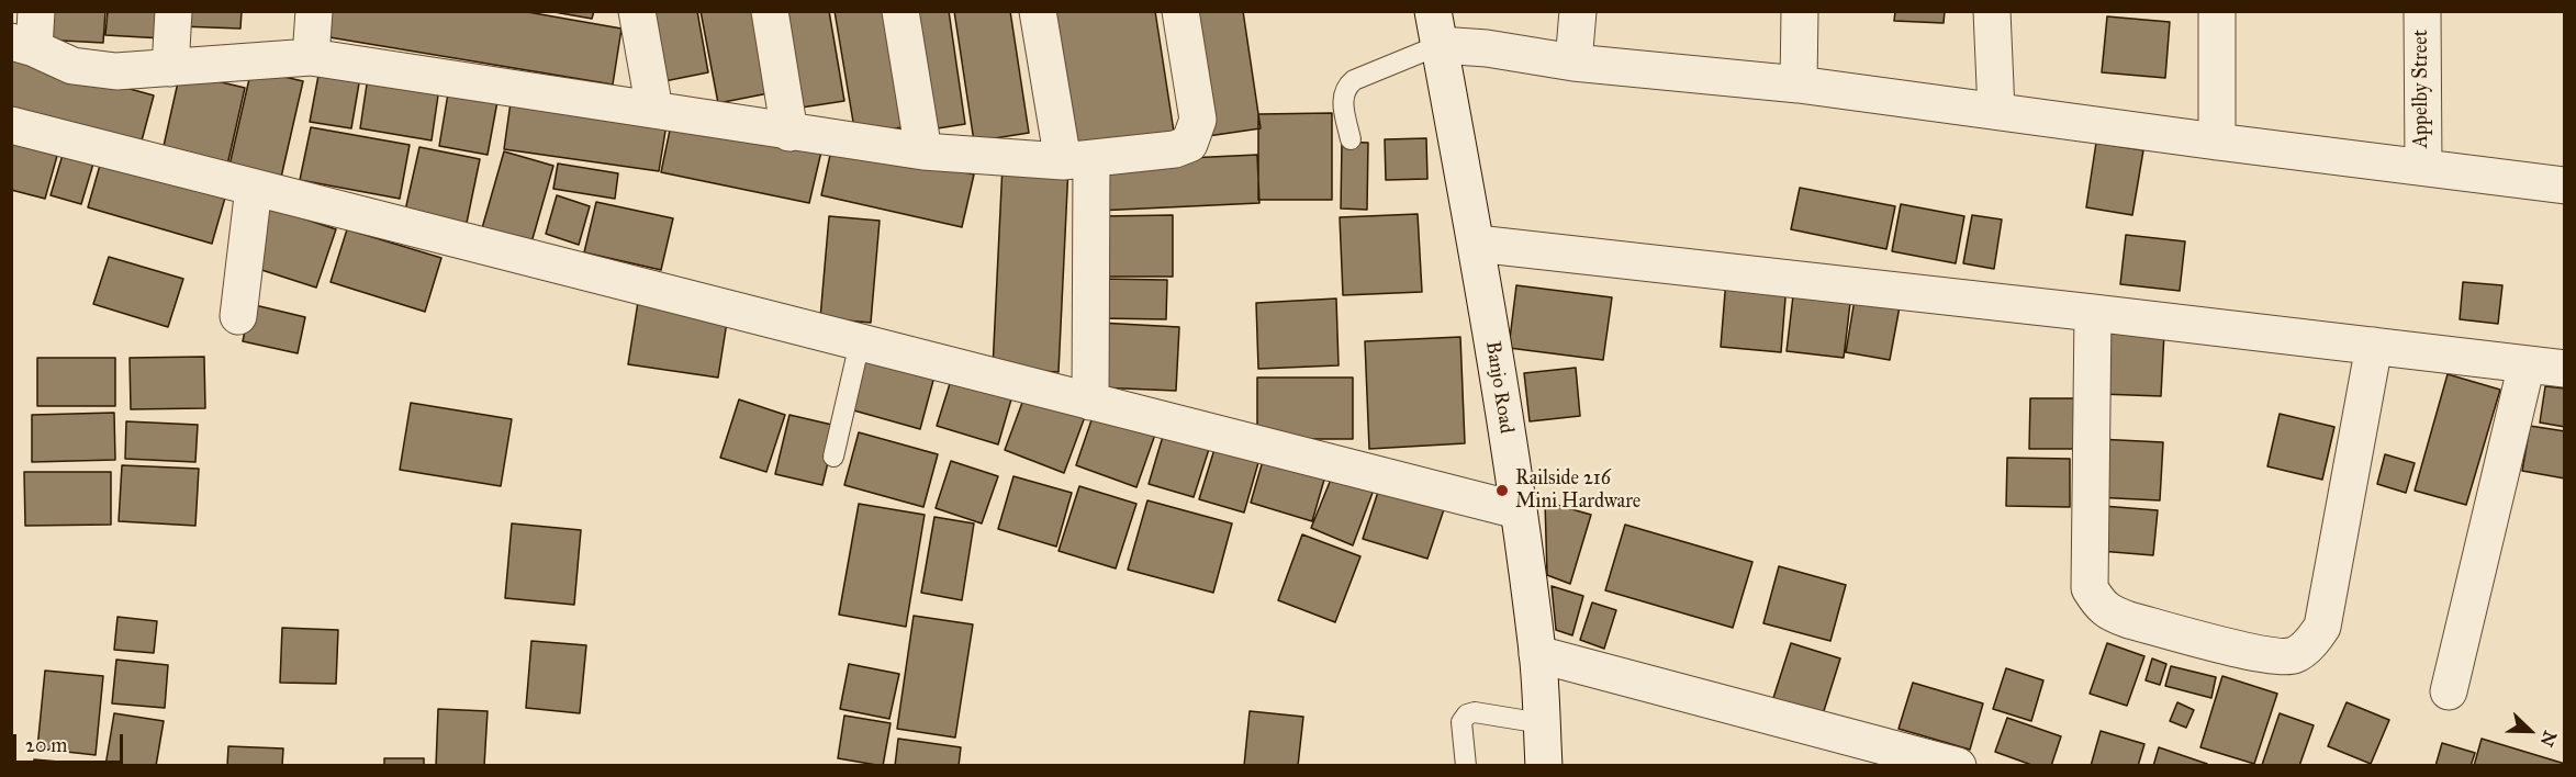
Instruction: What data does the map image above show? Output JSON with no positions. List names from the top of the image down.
{
  "streets": {
    "street": ["Appelby Street", "Banjo Road"]
  },
  "places": ["Railside 216 Mini Hardware"],
  "scale_bar": "20 m",
  "north": "bottom right"
}
